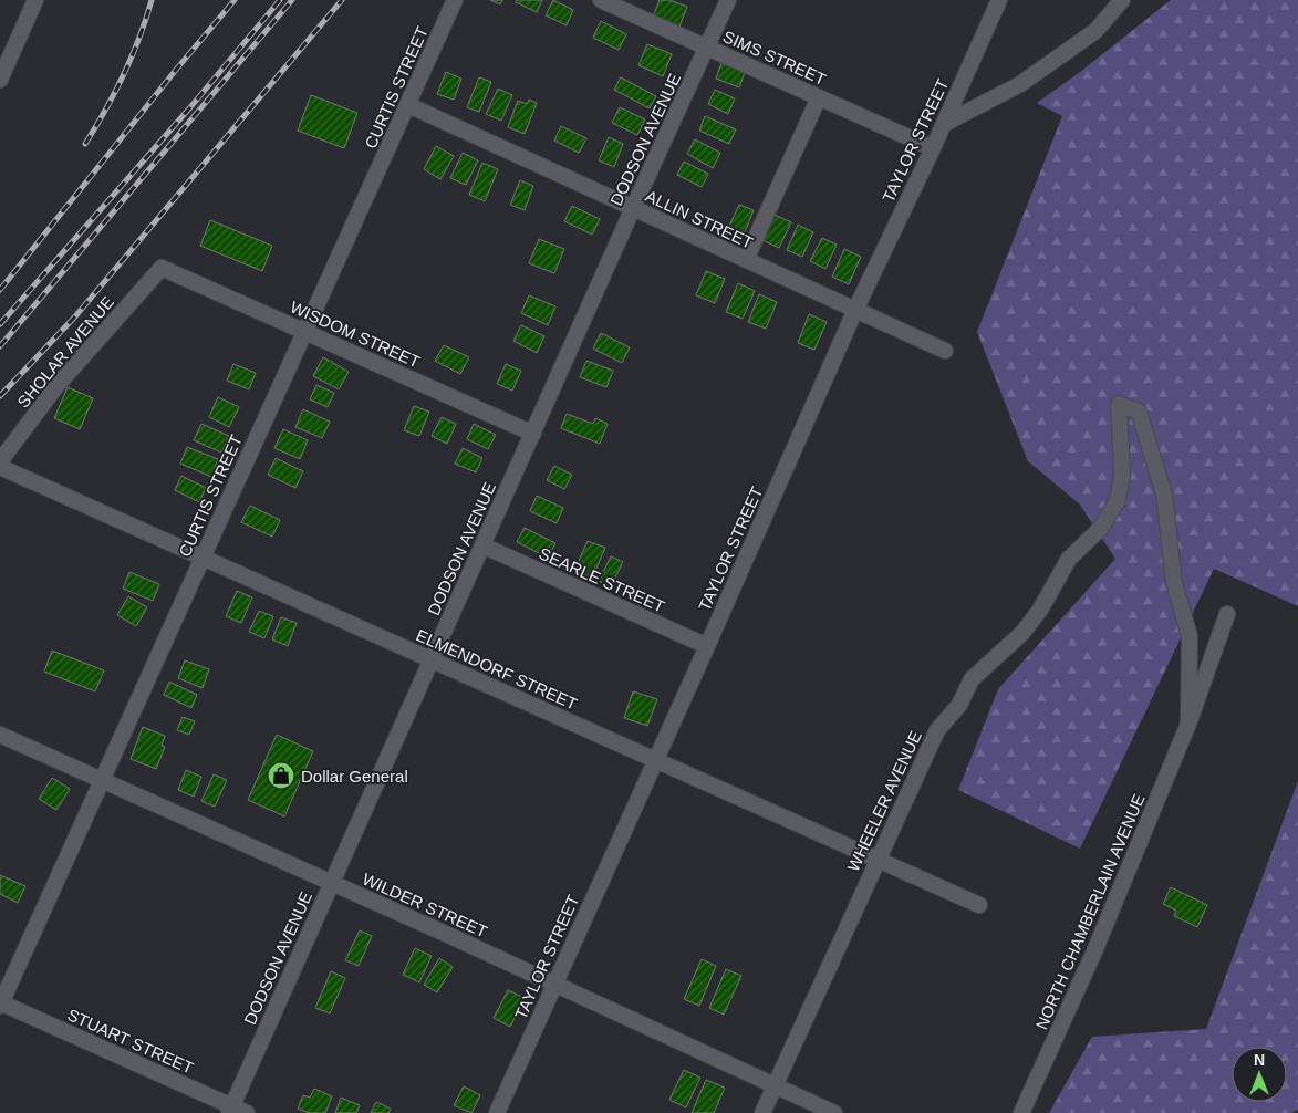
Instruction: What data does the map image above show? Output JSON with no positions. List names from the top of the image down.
{
  "streets": {
    "street": [
      "SIMS STREET",
      "CURTIS STREET",
      "DODSON AVENUE",
      "TAYLOR STREET",
      "ALLIN STREET",
      "WISDOM STREET",
      "SHOLAR AVENUE",
      "SEARLE STREET",
      "ELMENDORF STREET",
      "WHEELER AVENUE",
      "WILDER STREET",
      "NORTH CHAMBERLAIN AVENUE",
      "STUART STREET"
    ]
  },
  "crossings": [
    ["SIMS STREET", "DODSON AVENUE"],
    ["SIMS STREET", "TAYLOR STREET"],
    ["CURTIS STREET", "ALLIN STREET"],
    ["CURTIS STREET", "WISDOM STREET"],
    ["CURTIS STREET", "ELMENDORF STREET"],
    ["CURTIS STREET", "WILDER STREET"],
    ["CURTIS STREET", "STUART STREET"],
    ["DODSON AVENUE", "ALLIN STREET"],
    ["DODSON AVENUE", "WISDOM STREET"],
    ["DODSON AVENUE", "SEARLE STREET"],
    ["DODSON AVENUE", "ELMENDORF STREET"],
    ["DODSON AVENUE", "WILDER STREET"],
    ["DODSON AVENUE", "STUART STREET"],
    ["TAYLOR STREET", "ALLIN STREET"],
    ["TAYLOR STREET", "SEARLE STREET"],
    ["TAYLOR STREET", "ELMENDORF STREET"],
    ["TAYLOR STREET", "WILDER STREET"],
    ["WISDOM STREET", "SHOLAR AVENUE"],
    ["ELMENDORF STREET", "WHEELER AVENUE"],
    ["WHEELER AVENUE", "WILDER STREET"],
    ["WHEELER AVENUE", "NORTH CHAMBERLAIN AVENUE"]
  ],
  "places": {
    "shop": ["Dollar General"]
  },
  "north": "top"
}
